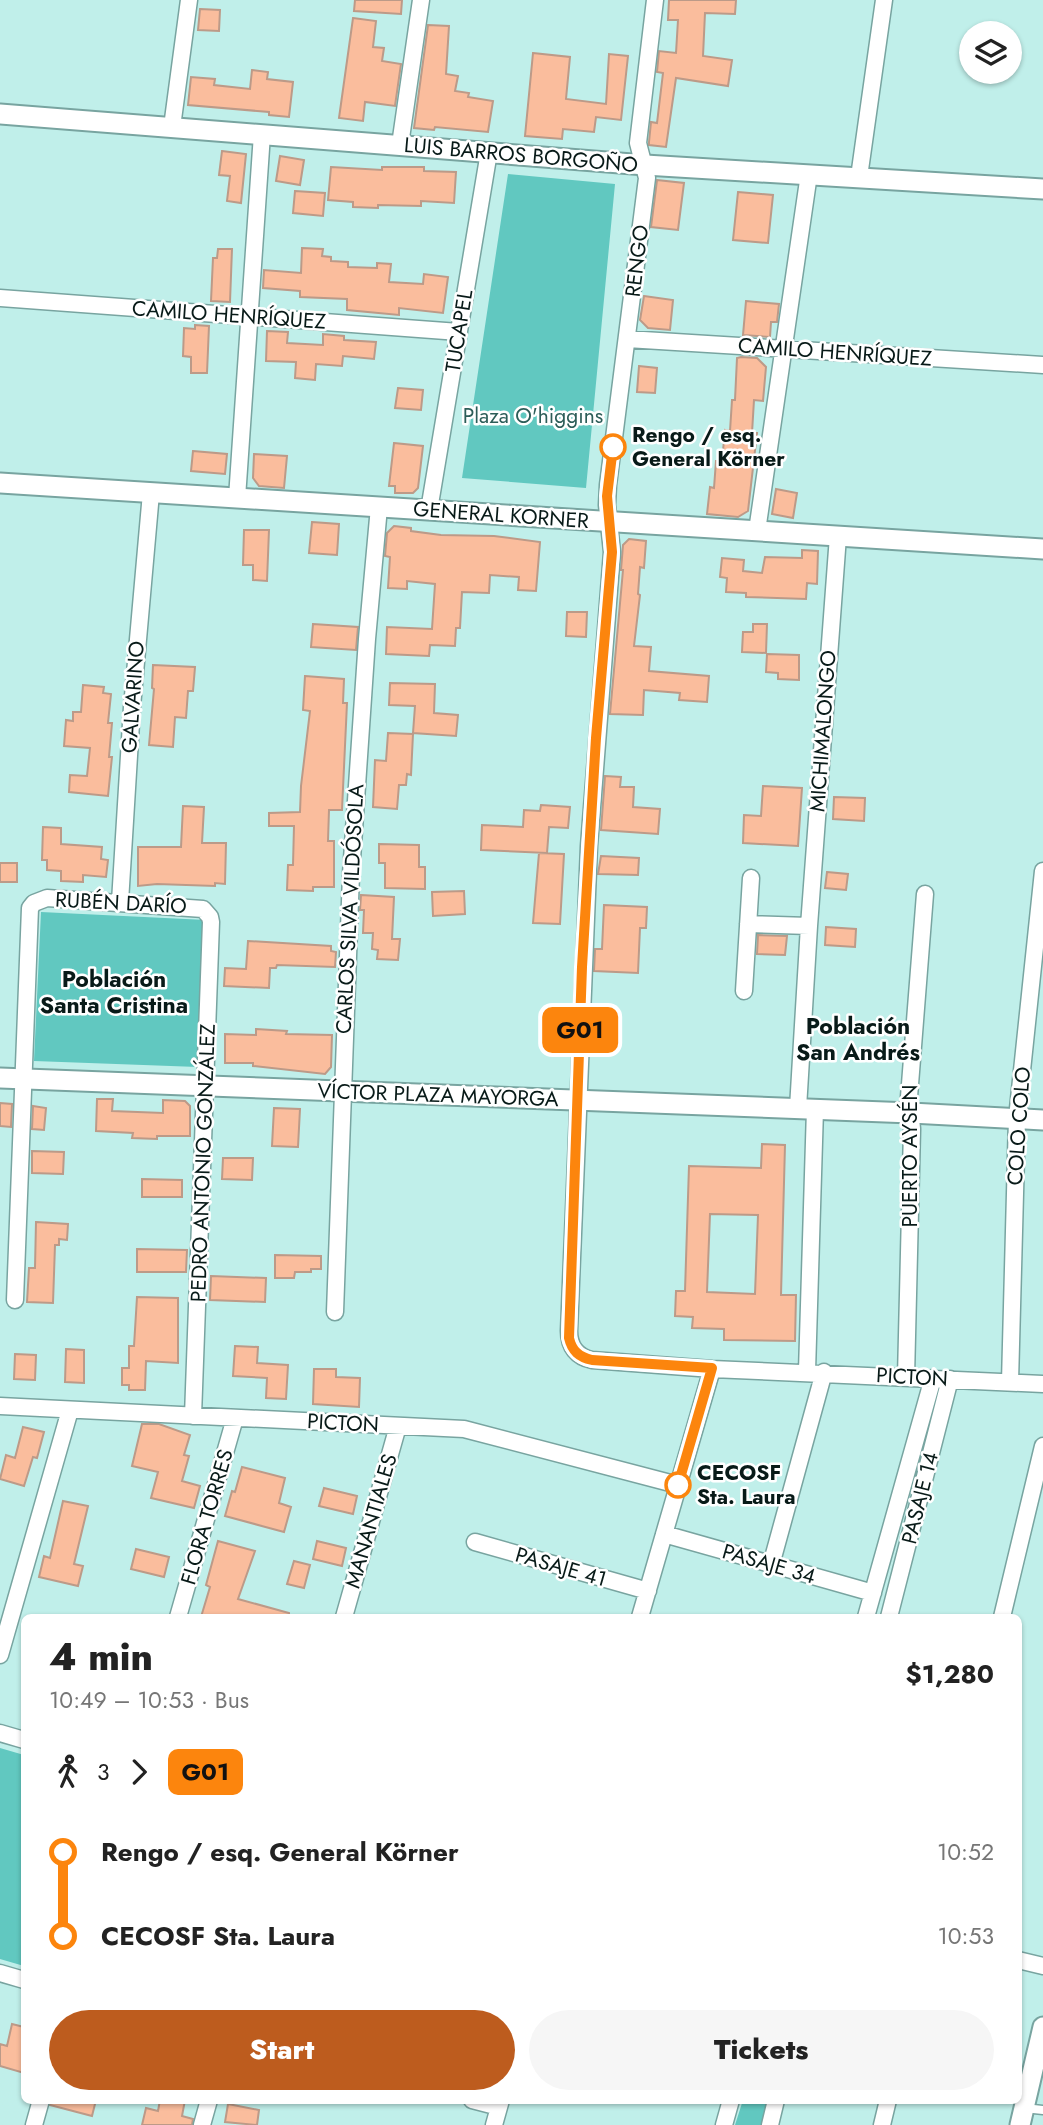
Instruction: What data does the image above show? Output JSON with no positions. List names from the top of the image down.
{
  "streets": {
    "street": [
      "LUIS BARROS BORGOÑO",
      "RENGO",
      "CAMILO HENRÍQUEZ",
      "TUCAPEL",
      "GENERAL KORNER",
      "GALVARINO",
      "MICHIMALONGO",
      "RUBÉN DARÍO",
      "CARLOS SILVA VILDÓSOLA",
      "VÍCTOR PLAZA MAYORGA",
      "COLO COLO",
      "PUERTO AYSÉN",
      "PEDRO ANTONIO GONZÁLEZ",
      "PICTON",
      "PASAJE 14",
      "FLORA TORRES",
      "MANANTIALES",
      "PASAJE 34",
      "PASAJE 41"
    ]
  },
  "crossings": [
    ["LUIS BARROS BORGOÑO", "RENGO"],
    ["LUIS BARROS BORGOÑO", "TUCAPEL"],
    ["RENGO", "CAMILO HENRÍQUEZ"],
    ["RENGO", "GENERAL KORNER"],
    ["RENGO", "VÍCTOR PLAZA MAYORGA"],
    ["RENGO", "PICTON"],
    ["CAMILO HENRÍQUEZ", "TUCAPEL"],
    ["TUCAPEL", "GENERAL KORNER"],
    ["GENERAL KORNER", "GALVARINO"],
    ["GENERAL KORNER", "MICHIMALONGO"],
    ["GENERAL KORNER", "CARLOS SILVA VILDÓSOLA"],
    ["GALVARINO", "RUBÉN DARÍO"],
    ["MICHIMALONGO", "VÍCTOR PLAZA MAYORGA"],
    ["MICHIMALONGO", "PICTON"],
    ["RUBÉN DARÍO", "VÍCTOR PLAZA MAYORGA"],
    ["RUBÉN DARÍO", "PEDRO ANTONIO GONZÁLEZ"],
    ["CARLOS SILVA VILDÓSOLA", "VÍCTOR PLAZA MAYORGA"],
    ["VÍCTOR PLAZA MAYORGA", "COLO COLO"],
    ["VÍCTOR PLAZA MAYORGA", "PUERTO AYSÉN"],
    ["VÍCTOR PLAZA MAYORGA", "PEDRO ANTONIO GONZÁLEZ"],
    ["COLO COLO", "PICTON"],
    ["PUERTO AYSÉN", "PICTON"],
    ["PEDRO ANTONIO GONZÁLEZ", "PICTON"],
    ["PICTON", "PASAJE 14"],
    ["PICTON", "FLORA TORRES"],
    ["PICTON", "MANANTIALES"]
  ],
  "districts": ["Población Santa Cristina", "Población San Andrés"],
  "parks": ["Plaza O'higgins"],
  "places": ["Rengo / esq. General Körner", "CECOSF Sta. Laura"],
  "lines": ["bus line G01"],
  "page": {
    "on_map": "G01",
    "heading": ["4 min", "10:49 – 10:53 · Bus", "$1,280"],
    "legs": ["3", "G01"],
    "list": [
      {
        "name": "Rengo / esq. General Körner",
        "value": "10:52"
      },
      {
        "name": "CECOSF Sta. Laura",
        "value": "10:53"
      }
    ],
    "buttons": ["Start", "Tickets"]
  }
}
